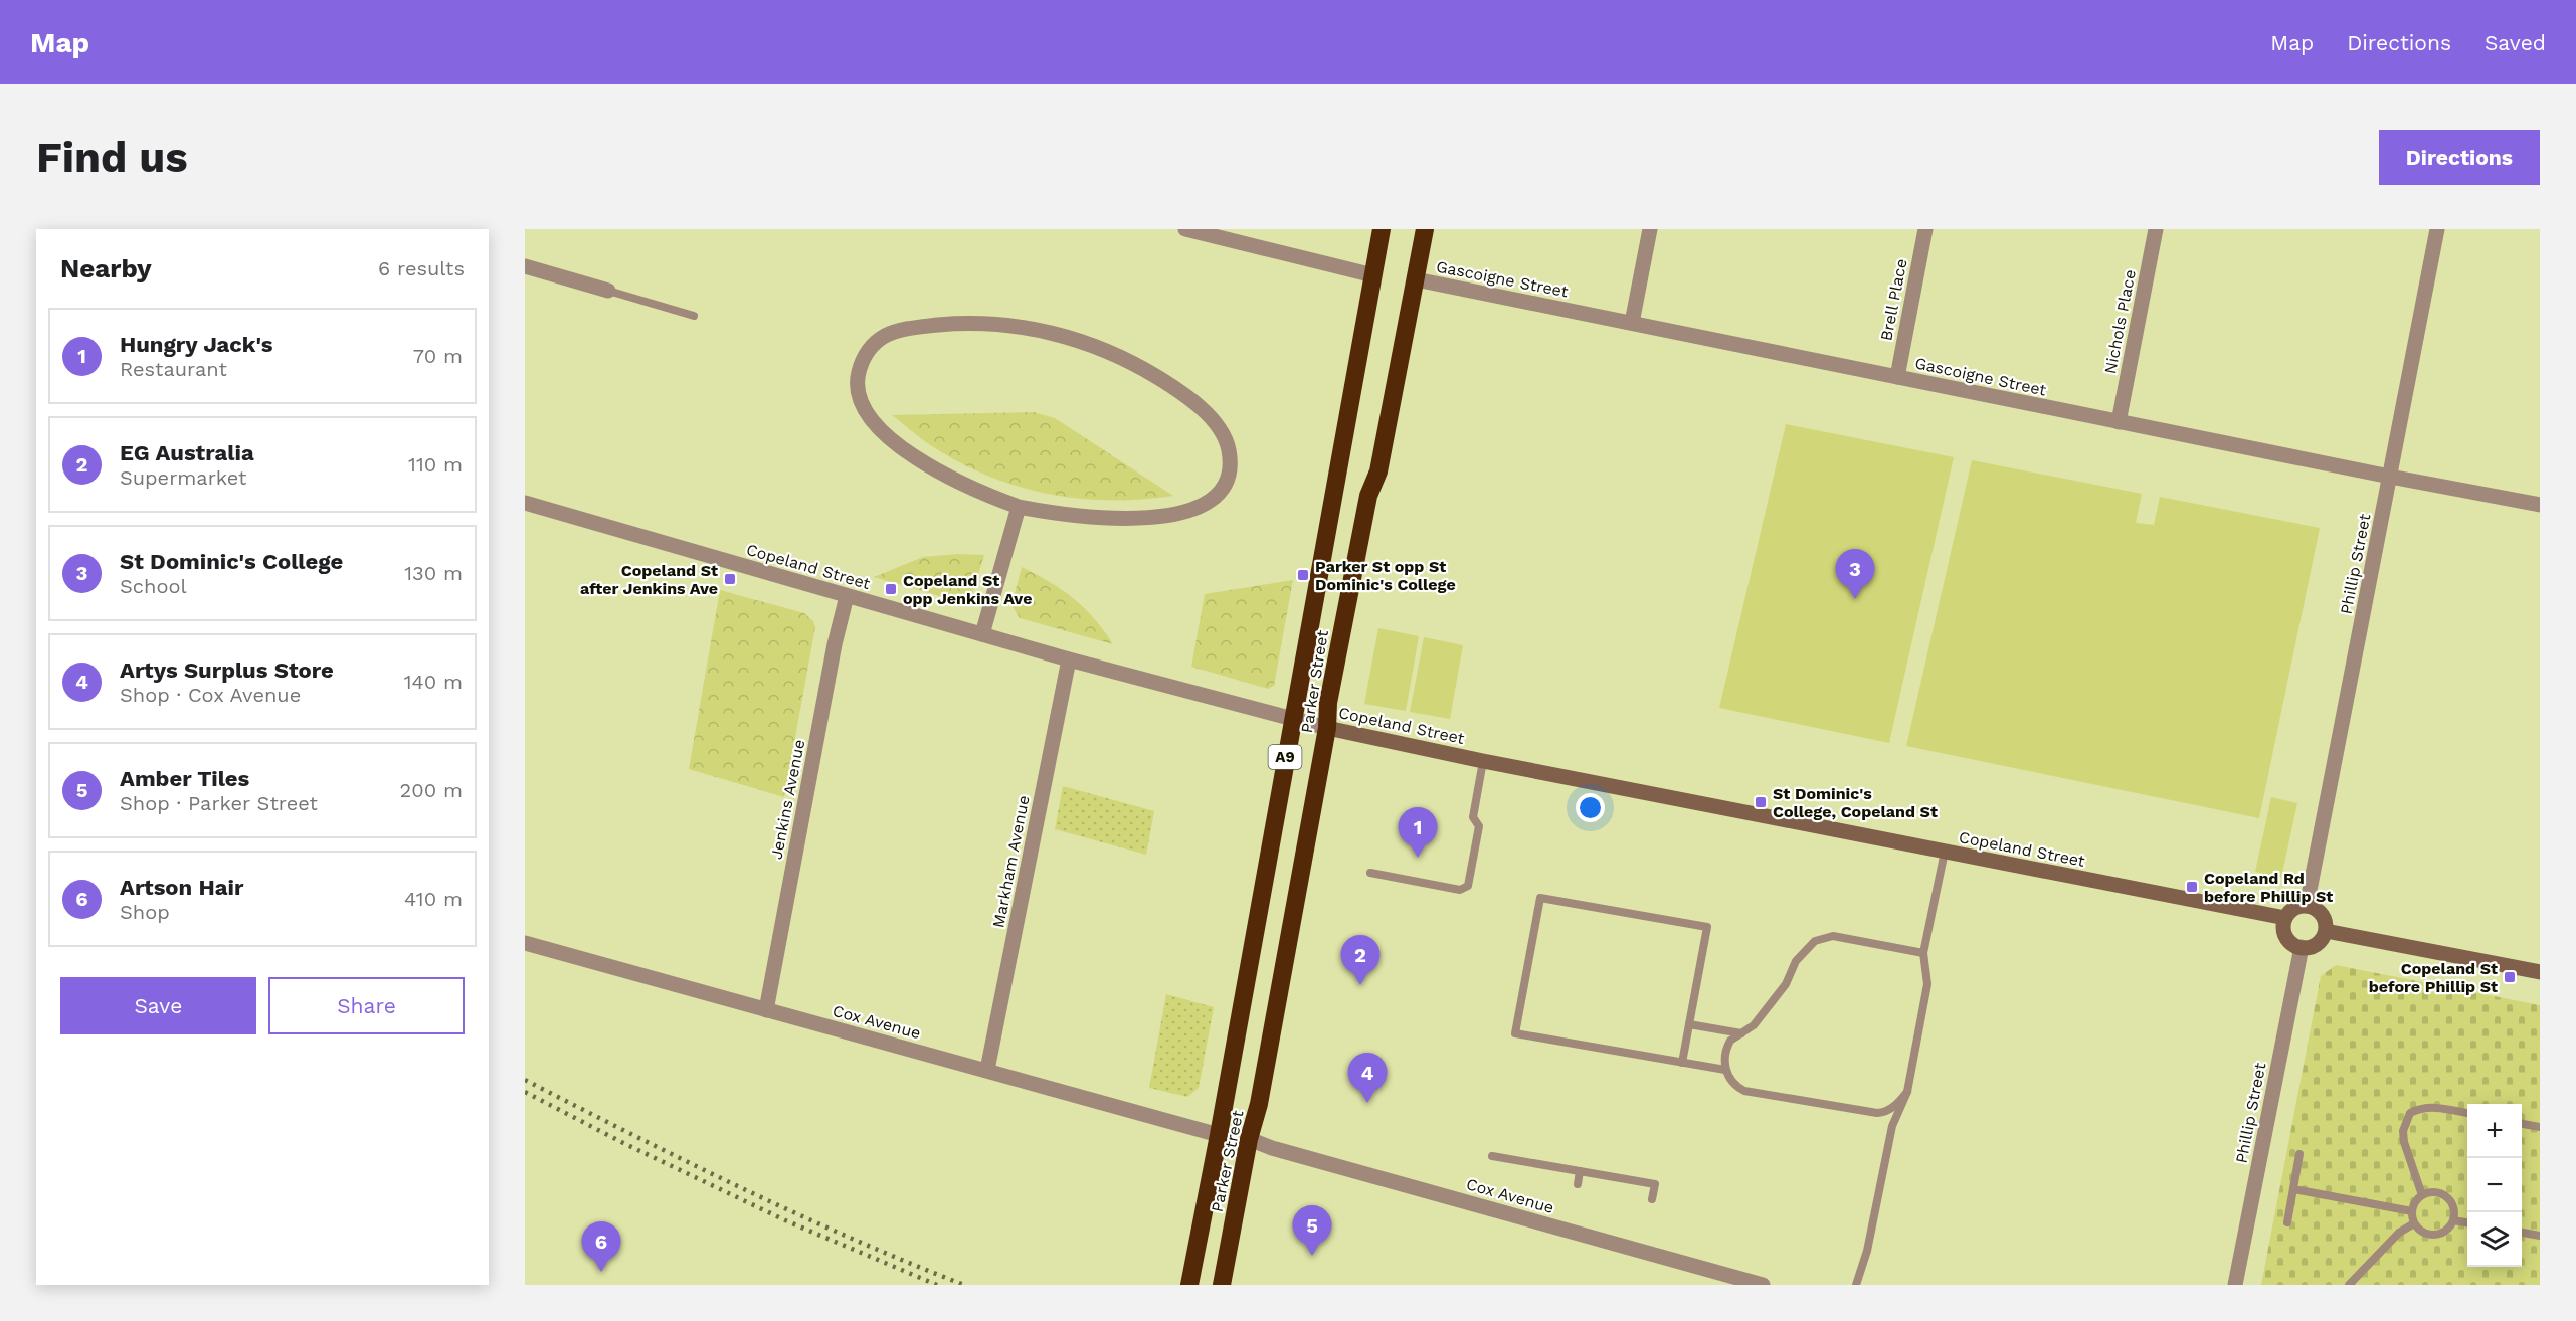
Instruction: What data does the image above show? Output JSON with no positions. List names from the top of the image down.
{
  "streets": {
    "highway": ["Parker Street", "A9"],
    "street": [
      "Gascoigne Street",
      "Brell Place",
      "Nichols Place",
      "Phillip Street",
      "Copeland Street",
      "Jenkins Avenue",
      "Markham Avenue",
      "Cox Avenue"
    ]
  },
  "crossings": [
    ["Gascoigne Street", "Brell Place"],
    ["Gascoigne Street", "Nichols Place"],
    ["Gascoigne Street", "Phillip Street"],
    ["Gascoigne Street", "Parker Street"],
    ["Phillip Street", "Copeland Street"],
    ["Copeland Street", "Parker Street"],
    ["Copeland Street", "Jenkins Avenue"],
    ["Copeland Street", "Markham Avenue"],
    ["Parker Street", "Cox Avenue"],
    ["Jenkins Avenue", "Cox Avenue"],
    ["Markham Avenue", "Cox Avenue"]
  ],
  "places": {
    "transit": [
      "Parker St opp St Dominic's College",
      "Copeland St after Jenkins Ave",
      "Copeland St opp Jenkins Ave",
      "St Dominic's College, Copeland St",
      "Copeland Rd before Phillip St",
      "Copeland St before Phillip St"
    ]
  },
  "page": {
    "header": "Map",
    "nav": ["Map", "Directions", "Saved"],
    "buttons": [
      "Directions",
      ["Save", "Share"]
    ],
    "title": "Find us",
    "heading": ["Nearby", "6 results"],
    "list": [
      {
        "mark": "1",
        "name": "Hungry Jack's",
        "note": "Restaurant",
        "value": "70 m"
      },
      {
        "mark": "2",
        "name": "EG Australia",
        "note": "Supermarket",
        "value": "110 m"
      },
      {
        "mark": "3",
        "name": "St Dominic's College",
        "note": "School",
        "value": "130 m"
      },
      {
        "mark": "4",
        "name": "Artys Surplus Store",
        "note": "Shop · Cox Avenue",
        "value": "140 m"
      },
      {
        "mark": "5",
        "name": "Amber Tiles",
        "note": "Shop · Parker Street",
        "value": "200 m"
      },
      {
        "mark": "6",
        "name": "Artson Hair",
        "note": "Shop",
        "value": "410 m"
      }
    ],
    "pins": [
      "3",
      "1",
      "2",
      "4",
      "5",
      "6"
    ],
    "map_buttons": ["+", "−"]
  }
}
